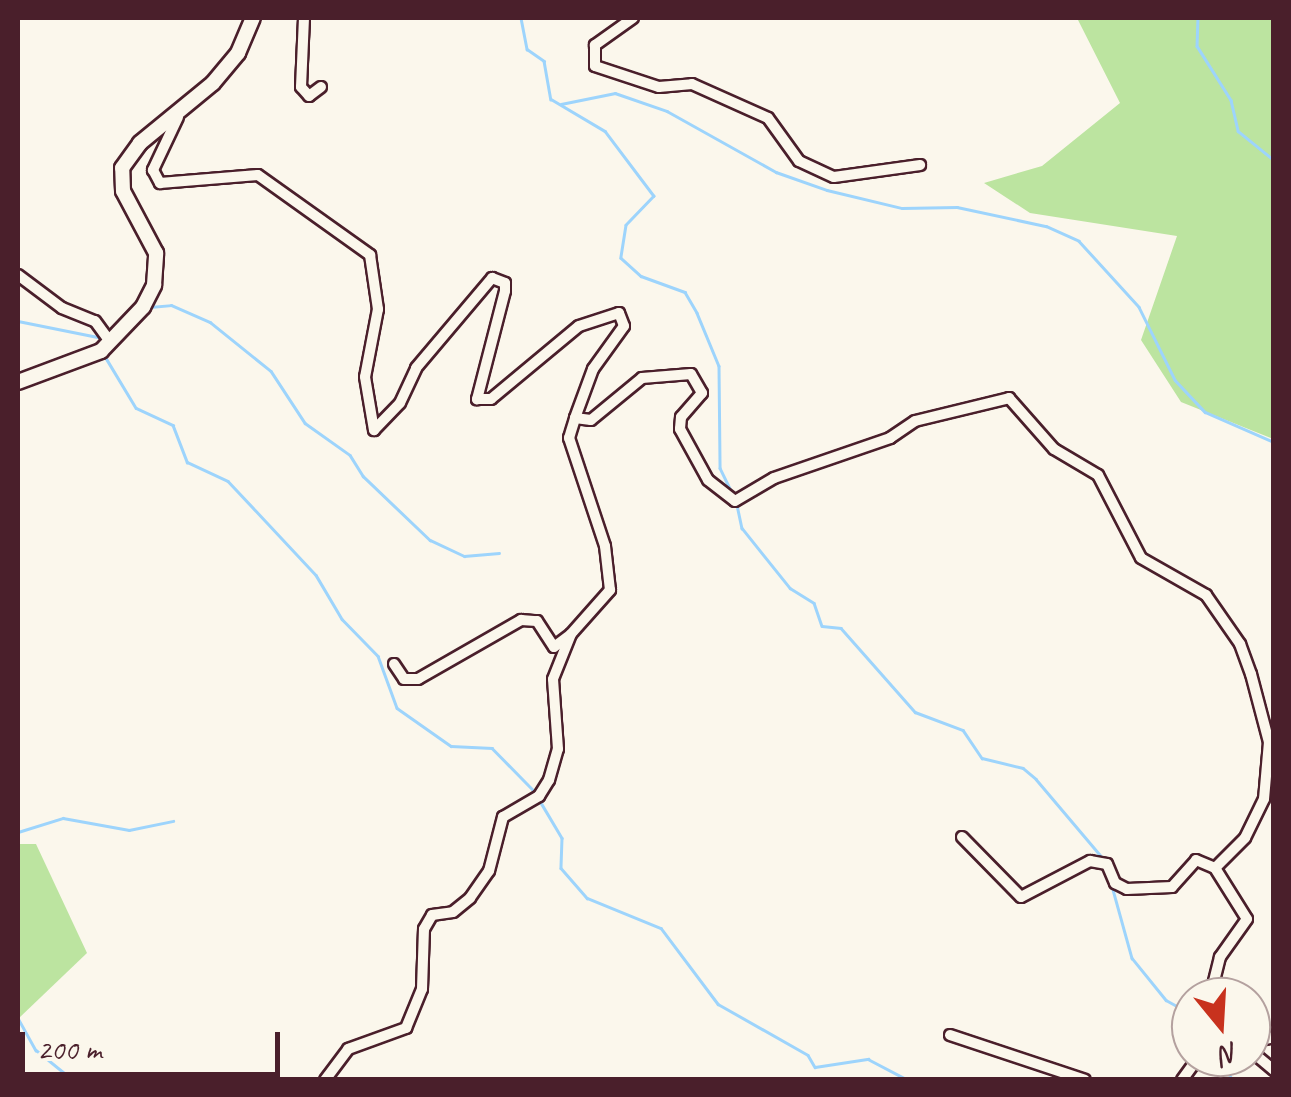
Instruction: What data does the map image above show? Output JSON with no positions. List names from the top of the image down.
{
  "scale_bar": "200 m",
  "north": "bottom"
}
